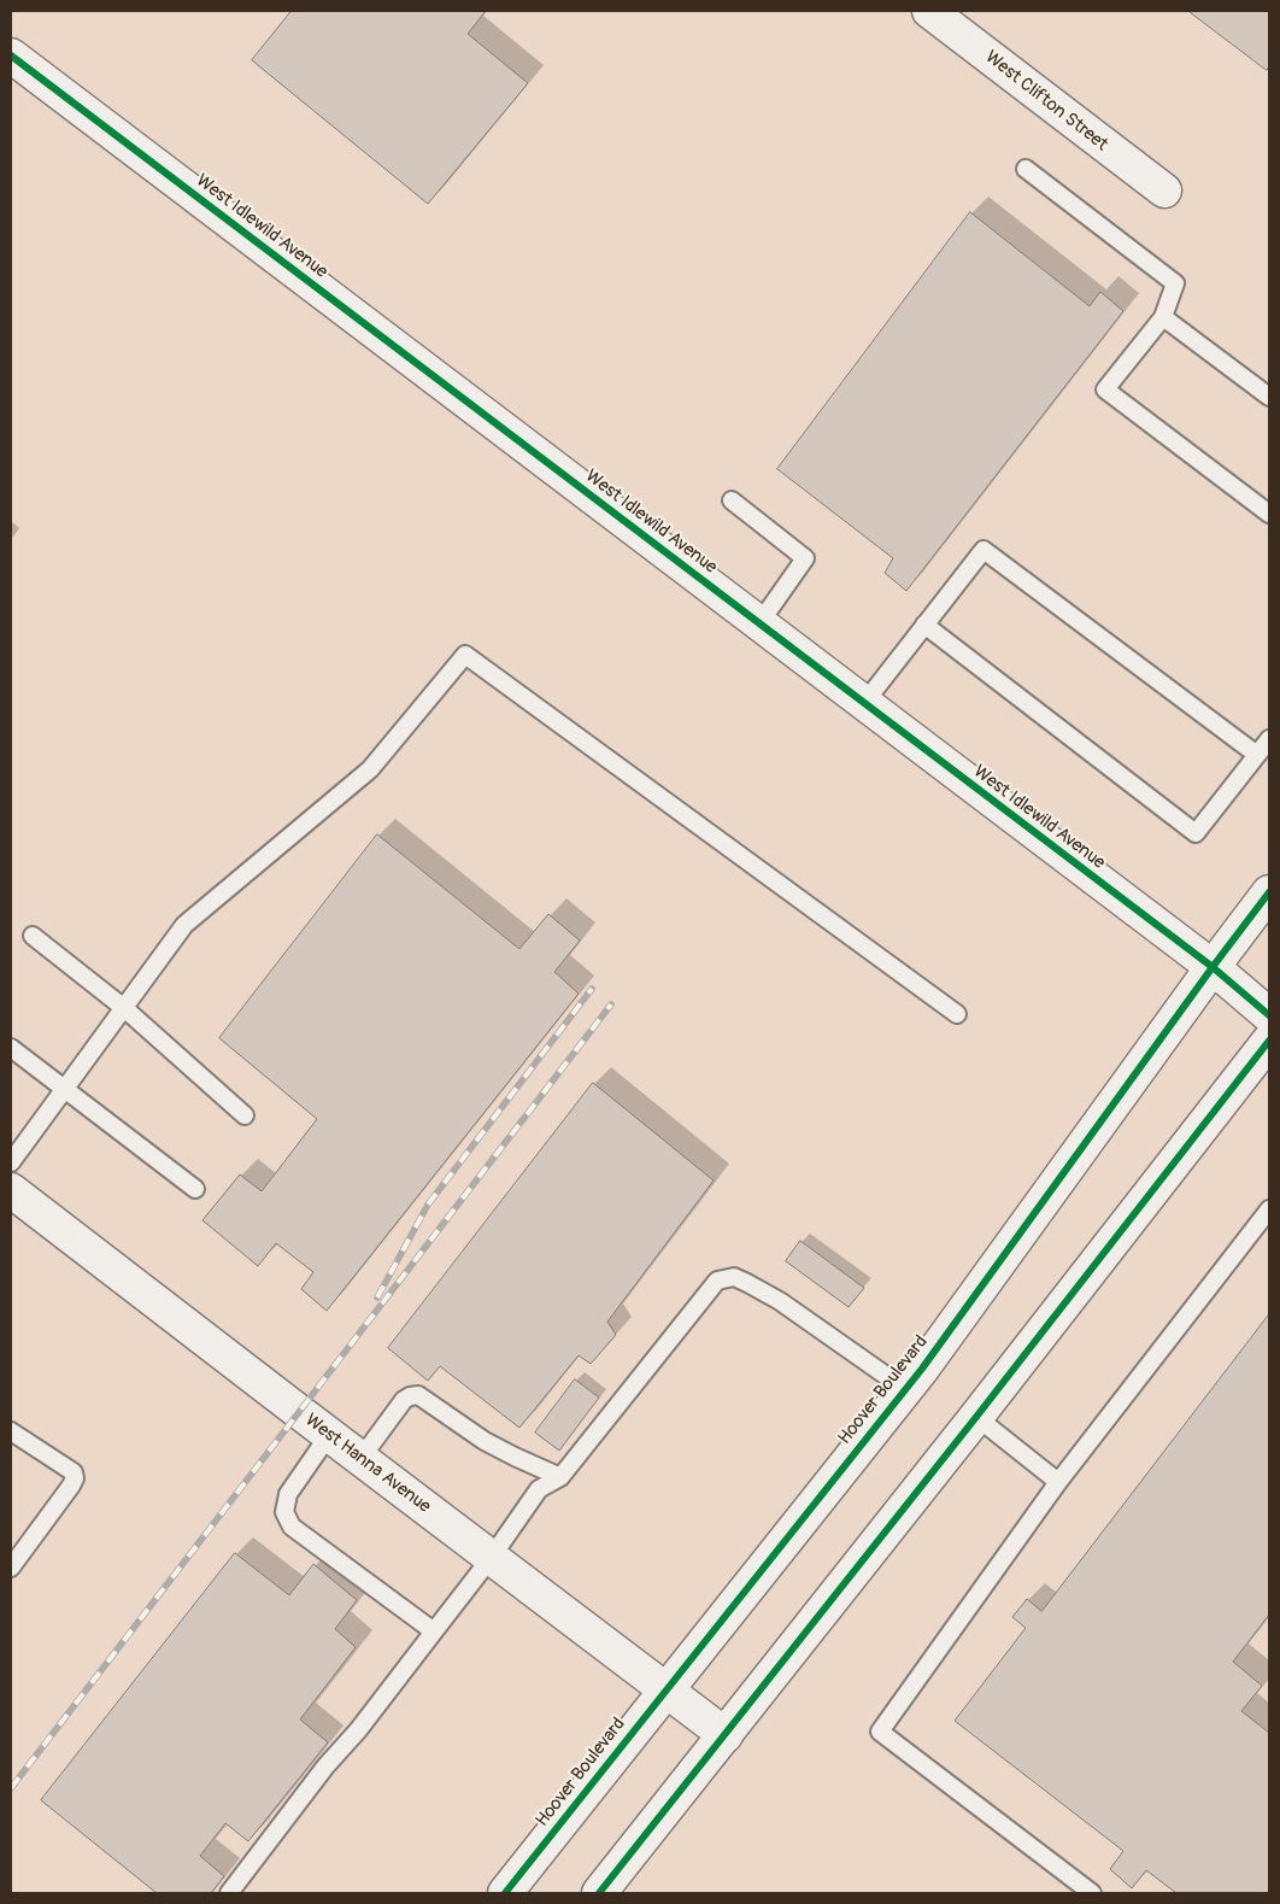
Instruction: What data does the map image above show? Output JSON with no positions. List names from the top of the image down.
{
  "streets": {
    "street": [
      "West Clifton Street",
      "West Idlewild Avenue",
      "Hoover Boulevard",
      "West Hanna Avenue"
    ]
  },
  "crossings": [
    ["West Idlewild Avenue", "Hoover Boulevard"],
    ["Hoover Boulevard", "West Hanna Avenue"]
  ]
}
